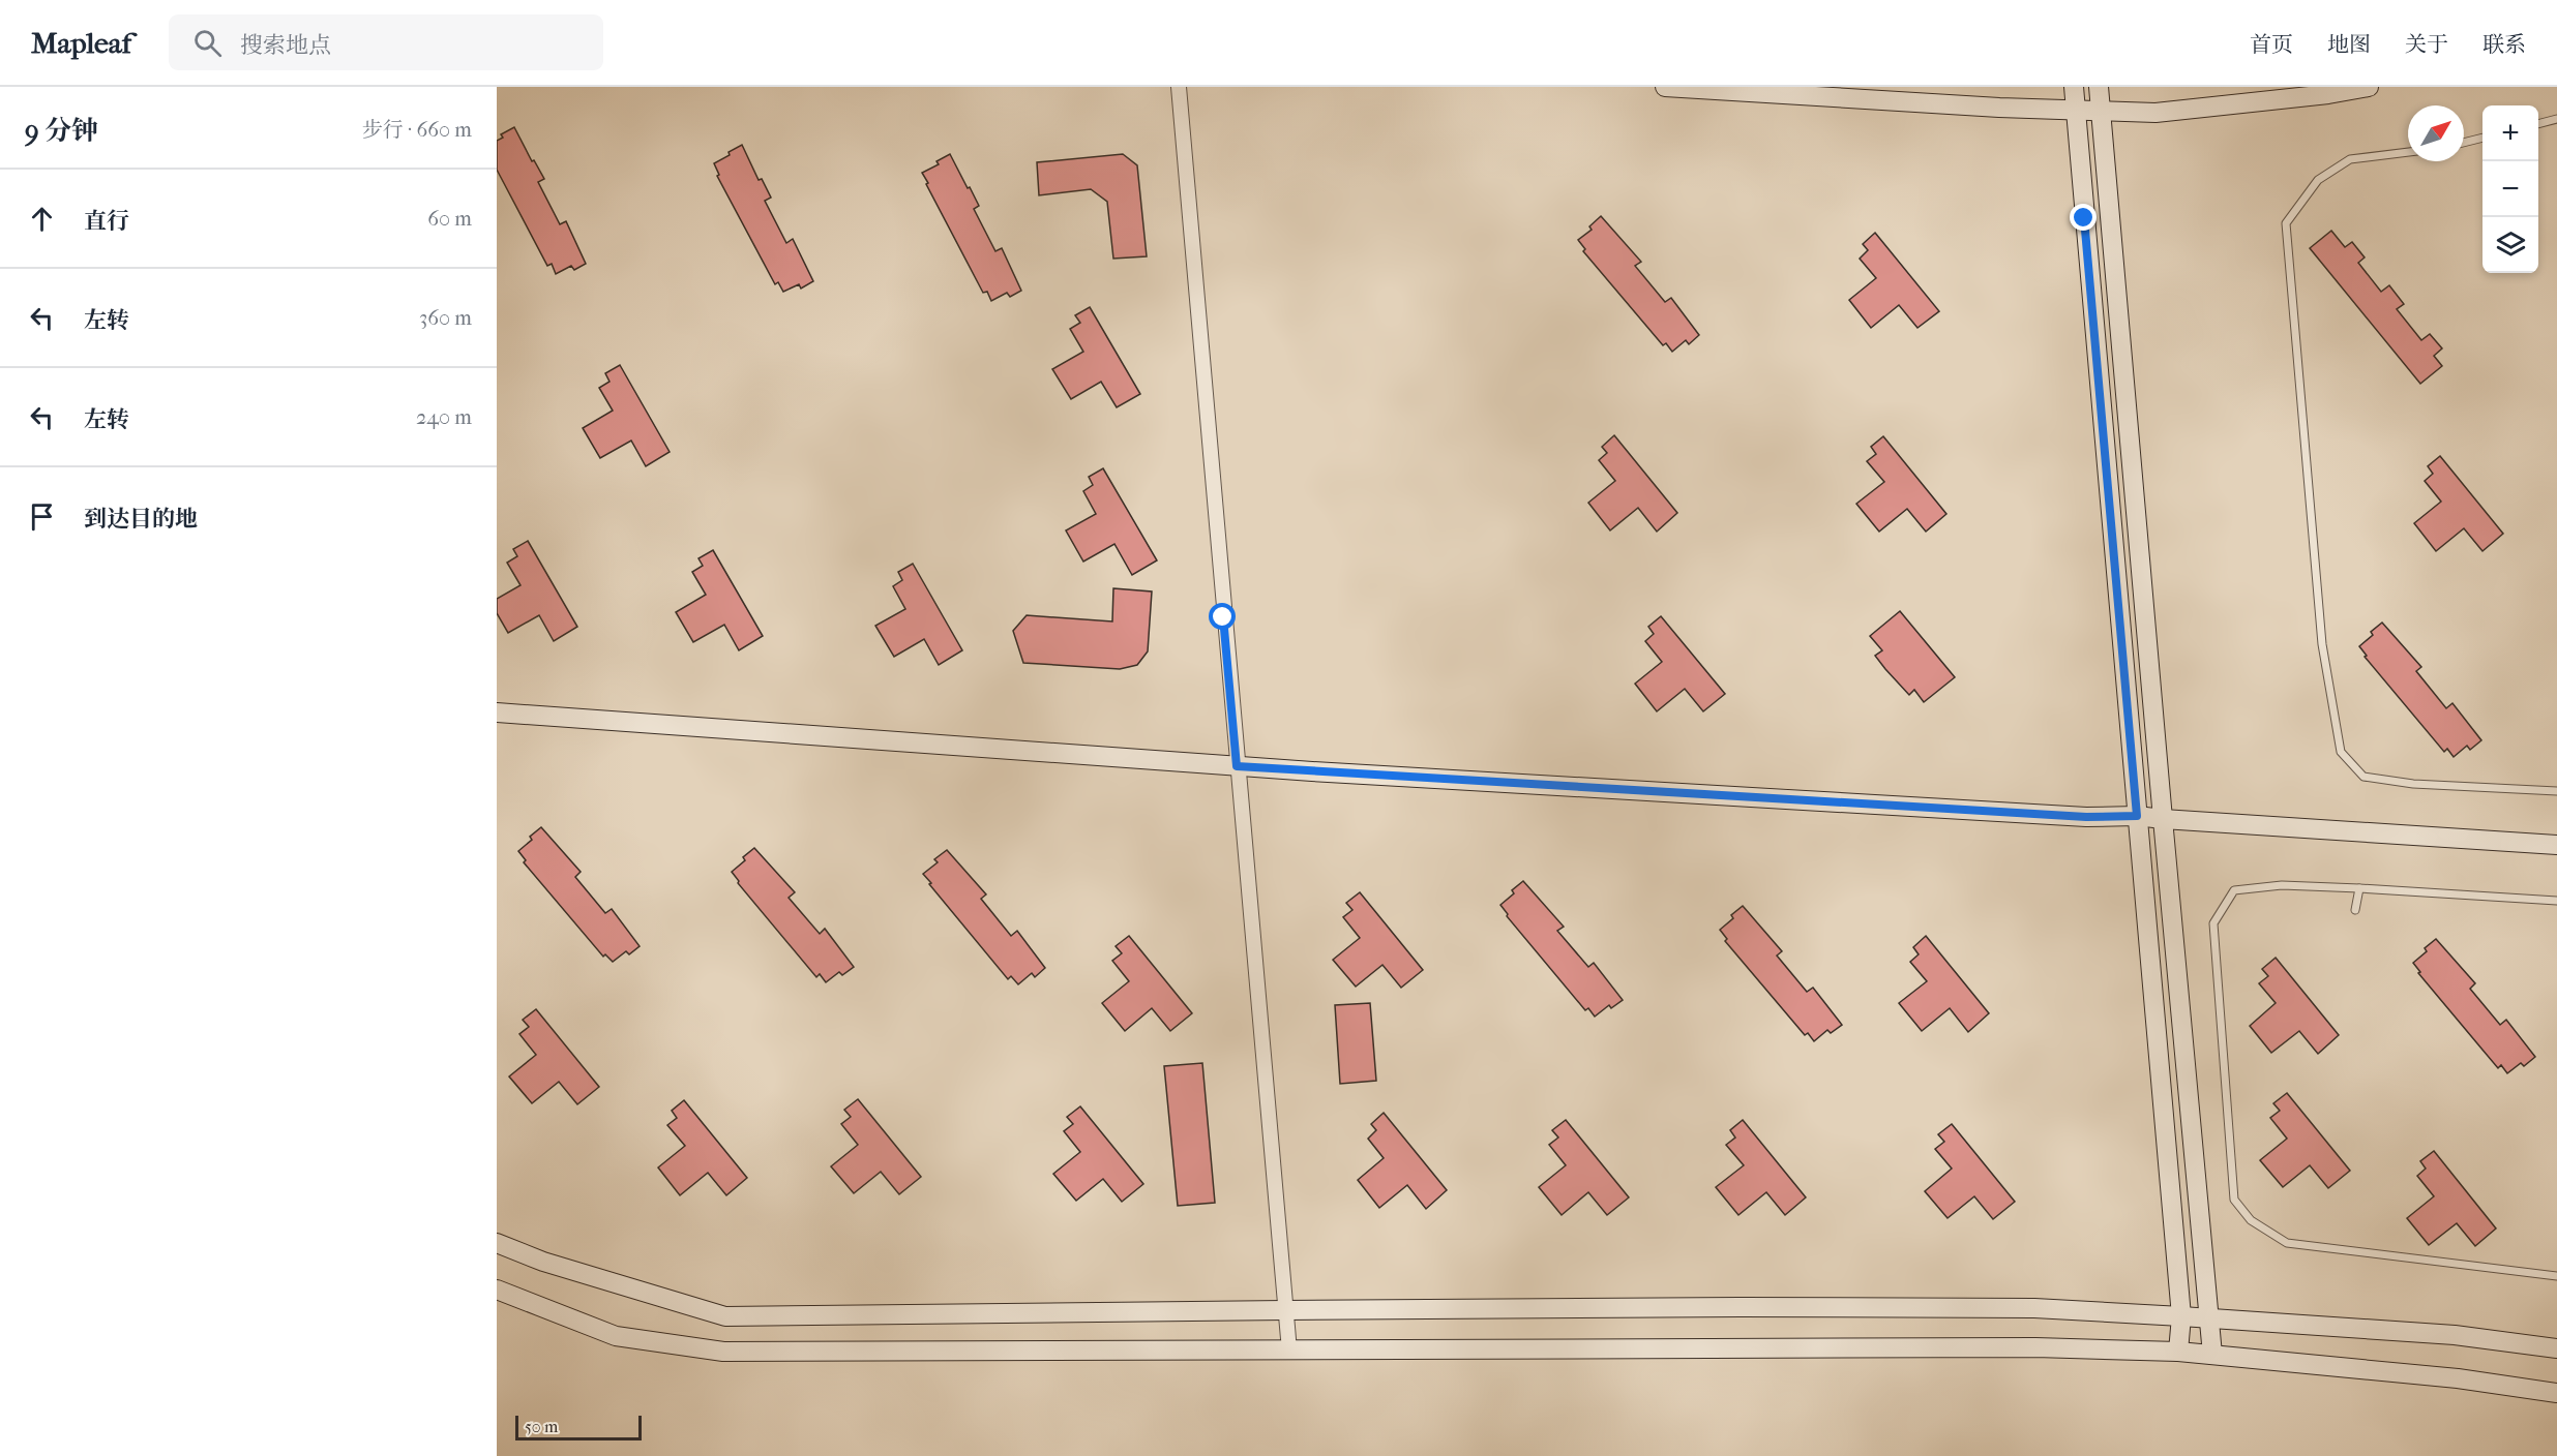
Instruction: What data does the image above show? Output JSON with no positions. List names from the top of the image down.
{
  "scale_bar": "50 m",
  "north": "top right",
  "page": {
    "header": "Mapleaf",
    "search": "搜索地点",
    "nav": [
      "首页",
      "地图",
      "关于",
      "联系"
    ],
    "heading": ["9 分钟", "步行 · 660 m"],
    "map_buttons": ["+", "−"],
    "list": [
      ["直行", "60 m"],
      ["左转", "360 m"],
      ["左转", "240 m"],
      "到达目的地"
    ],
    "scale": "50 m"
  }
}
